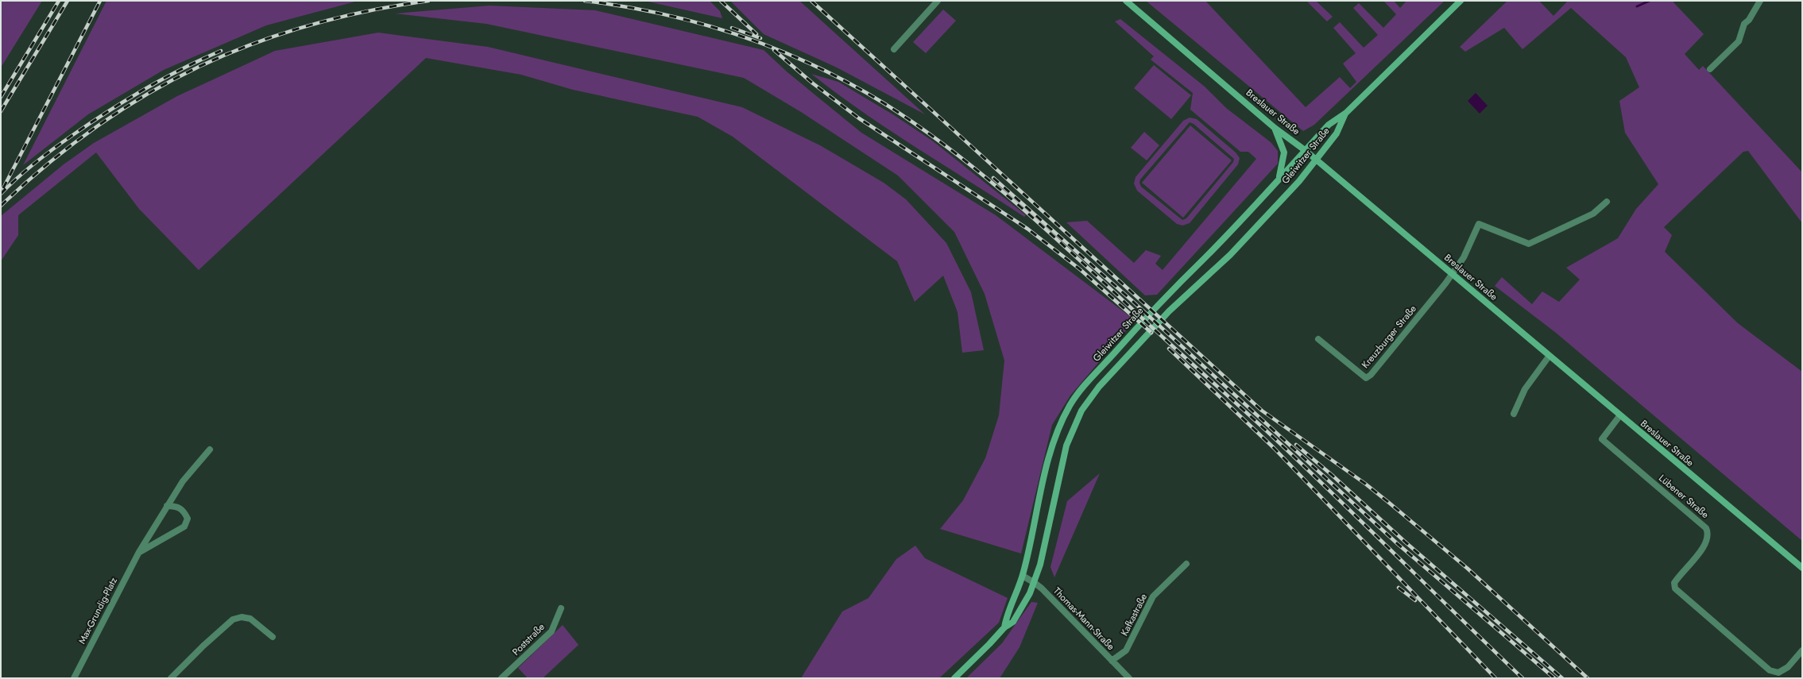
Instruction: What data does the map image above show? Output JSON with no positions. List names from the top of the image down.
{
  "streets": {
    "main road": ["Breslauer Straße", "Gleiwitzer Straße"],
    "street": [
      "Kreuzburger Straße",
      "Lübener Straße",
      "Max-Grundig-Platz",
      "Kafkastraße",
      "Thomas-Mann-Straße",
      "Poststraße"
    ]
  },
  "crossings": [
    ["Breslauer Straße", "Gleiwitzer Straße"],
    ["Breslauer Straße", "Kreuzburger Straße"],
    ["Breslauer Straße", "Lübener Straße"],
    ["Gleiwitzer Straße", "Thomas-Mann-Straße"],
    ["Kafkastraße", "Thomas-Mann-Straße"]
  ]
}
